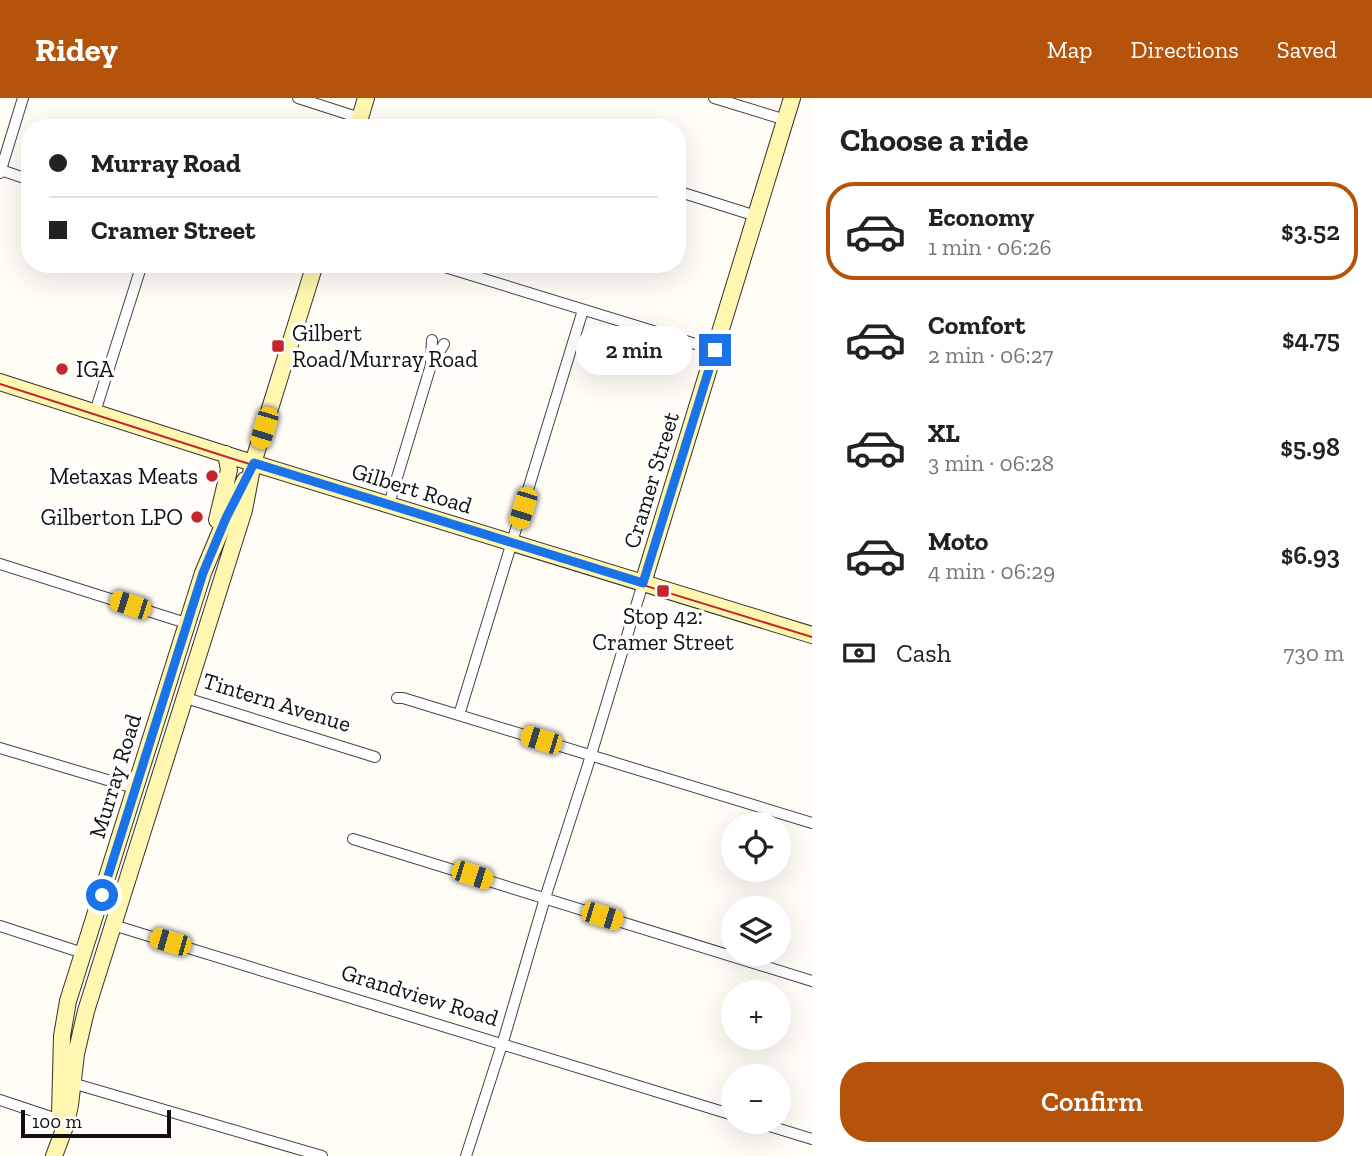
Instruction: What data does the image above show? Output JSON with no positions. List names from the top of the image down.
{
  "streets": {
    "main road": [
      "Cramer Street",
      "Gilbert Road",
      "Tintern Avenue",
      "Murray Road",
      "Grandview Road"
    ]
  },
  "crossings": [
    ["Cramer Street", "Gilbert Road"],
    ["Cramer Street", "Grandview Road"],
    ["Gilbert Road", "Murray Road"],
    ["Tintern Avenue", "Murray Road"],
    ["Murray Road", "Grandview Road"]
  ],
  "places": {
    "transit": ["Gilbert Road/Murray Road", "Stop 42: Cramer Street"],
    "other": ["IGA", "Metaxas Meats", "Gilberton LPO"]
  },
  "scale_bar": "100 m",
  "page": {
    "header": "Ridey",
    "nav": ["Map", "Directions", "Saved"],
    "heading": "Choose a ride",
    "banner": ["Murray Road", "Cramer Street"],
    "list": [
      {
        "name": "Economy",
        "note": "1 min · 06:26",
        "value": "$3.52"
      },
      {
        "name": "Comfort",
        "note": "2 min · 06:27",
        "value": "$4.75"
      },
      {
        "name": "XL",
        "note": "3 min · 06:28",
        "value": "$5.98"
      },
      {
        "name": "Moto",
        "note": "4 min · 06:29",
        "value": "$6.93"
      }
    ],
    "bubble": "2 min",
    "pay": ["Cash", "730 m"],
    "map_buttons": ["+", "−"],
    "buttons": "Confirm",
    "scale": "100 m"
  }
}
